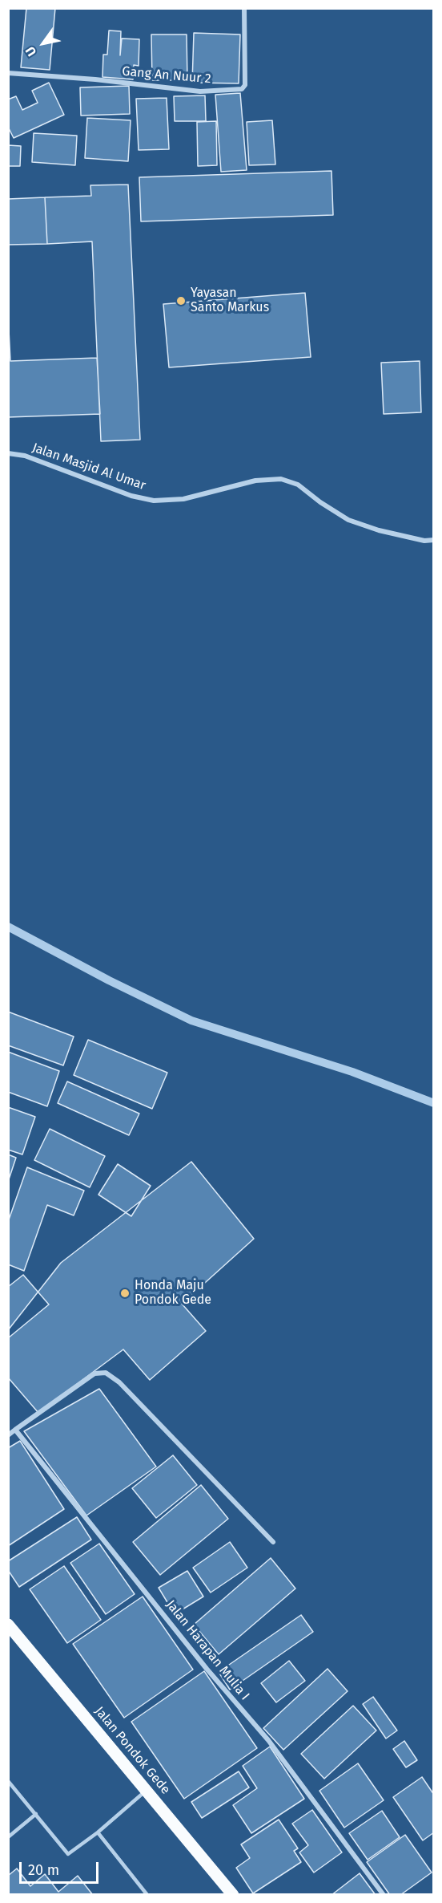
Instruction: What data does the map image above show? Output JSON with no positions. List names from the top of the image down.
{
  "streets": {
    "main road": ["Jalan Pondok Gede"],
    "street": ["Gang An Nuur 2", "Jalan Masjid Al Umar", "Jalan Harapan Mulia I"]
  },
  "places": ["Yayasan Santo Markus", "Honda Maju Pondok Gede"],
  "scale_bar": "20 m",
  "north": "bottom left"
}
